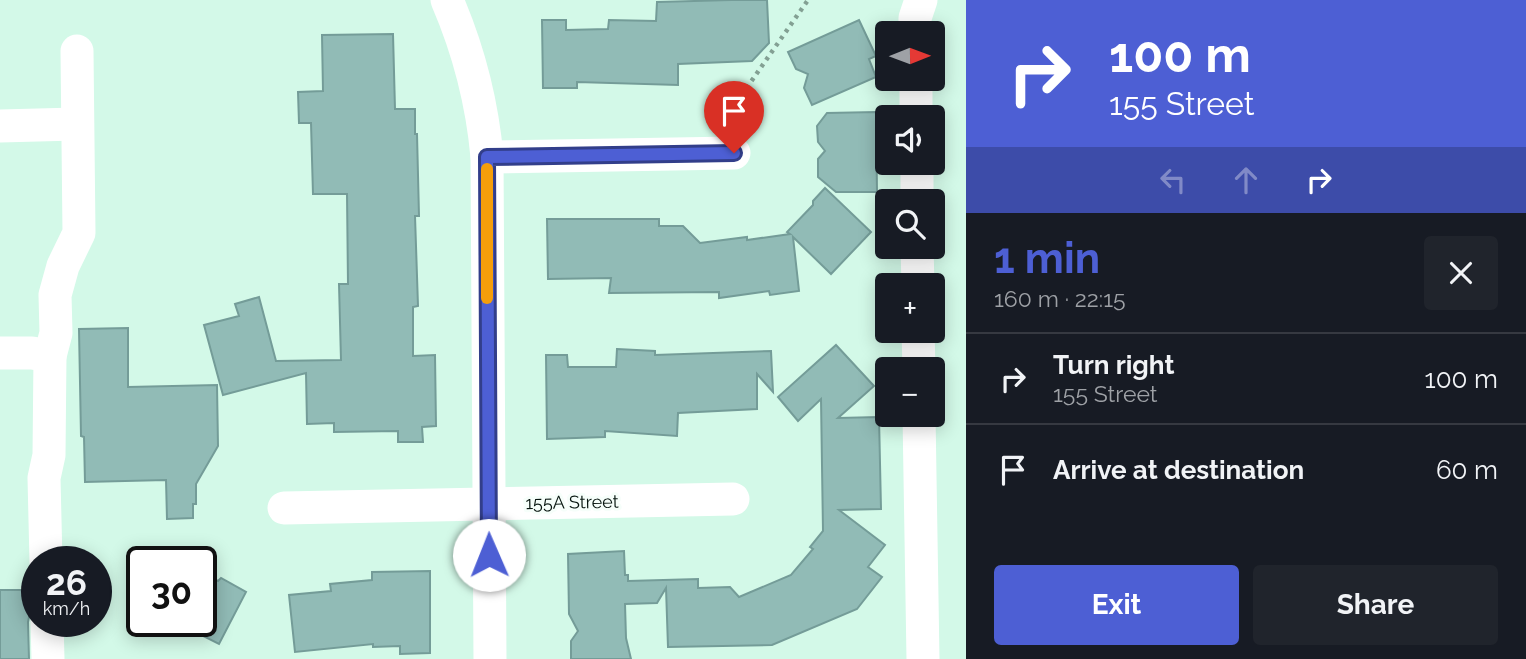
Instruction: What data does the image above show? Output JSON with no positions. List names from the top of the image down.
{
  "streets": {
    "street": ["155A Street"]
  },
  "north": "right",
  "page": {
    "turn": ["100 m", "155 Street"],
    "map_buttons": ["+", "−"],
    "heading": ["1 min", "160 m · 22:15"],
    "list": [
      {
        "name": "Turn right",
        "note": "155 Street",
        "value": "100 m"
      },
      {
        "name": "Arrive at destination",
        "value": "60 m"
      }
    ],
    "speed": "26 km/h",
    "limit": "30",
    "buttons": ["Exit", "Share"]
  }
}
